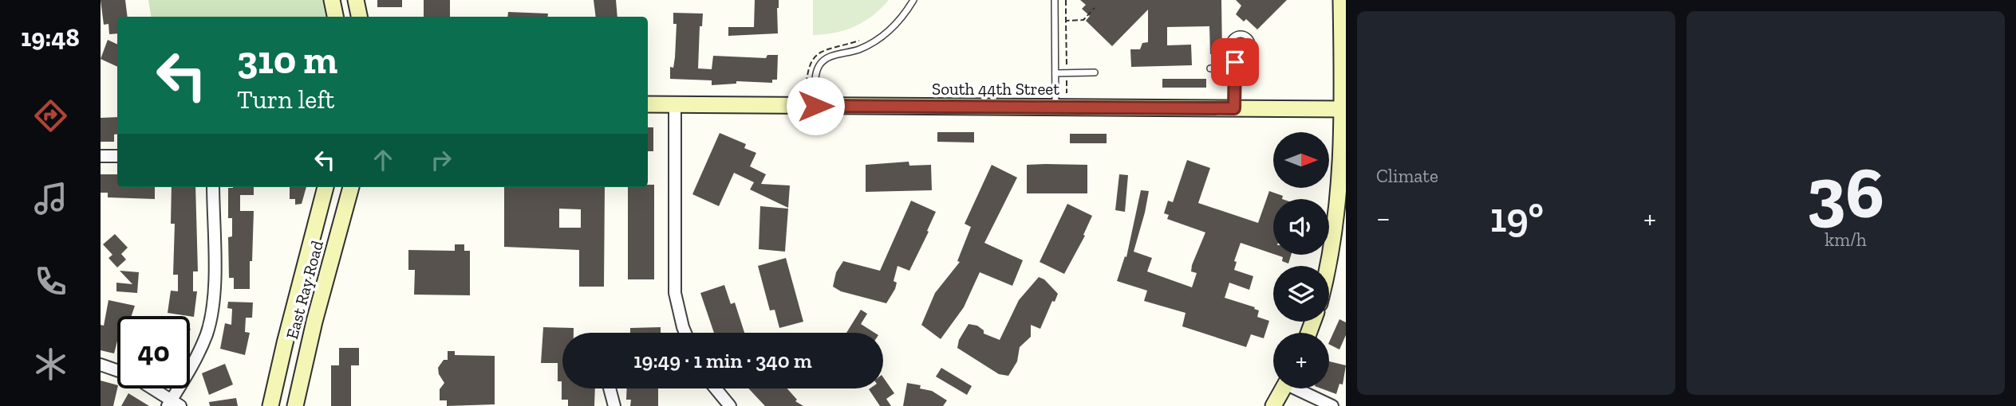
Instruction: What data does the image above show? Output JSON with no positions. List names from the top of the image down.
{
  "streets": {
    "street": ["South 44th Street", "East Ray Road"]
  },
  "north": "right",
  "page": {
    "tabs": "19:48",
    "tile": [
      "Climate",
      ["36", "km/h"]
    ],
    "turn": ["310 m", "Turn left"],
    "map_buttons": "+",
    "heat": ["−", "19°", "+"],
    "limit": "40",
    "trip": "19:49 · 1 min · 340 m"
  }
}
